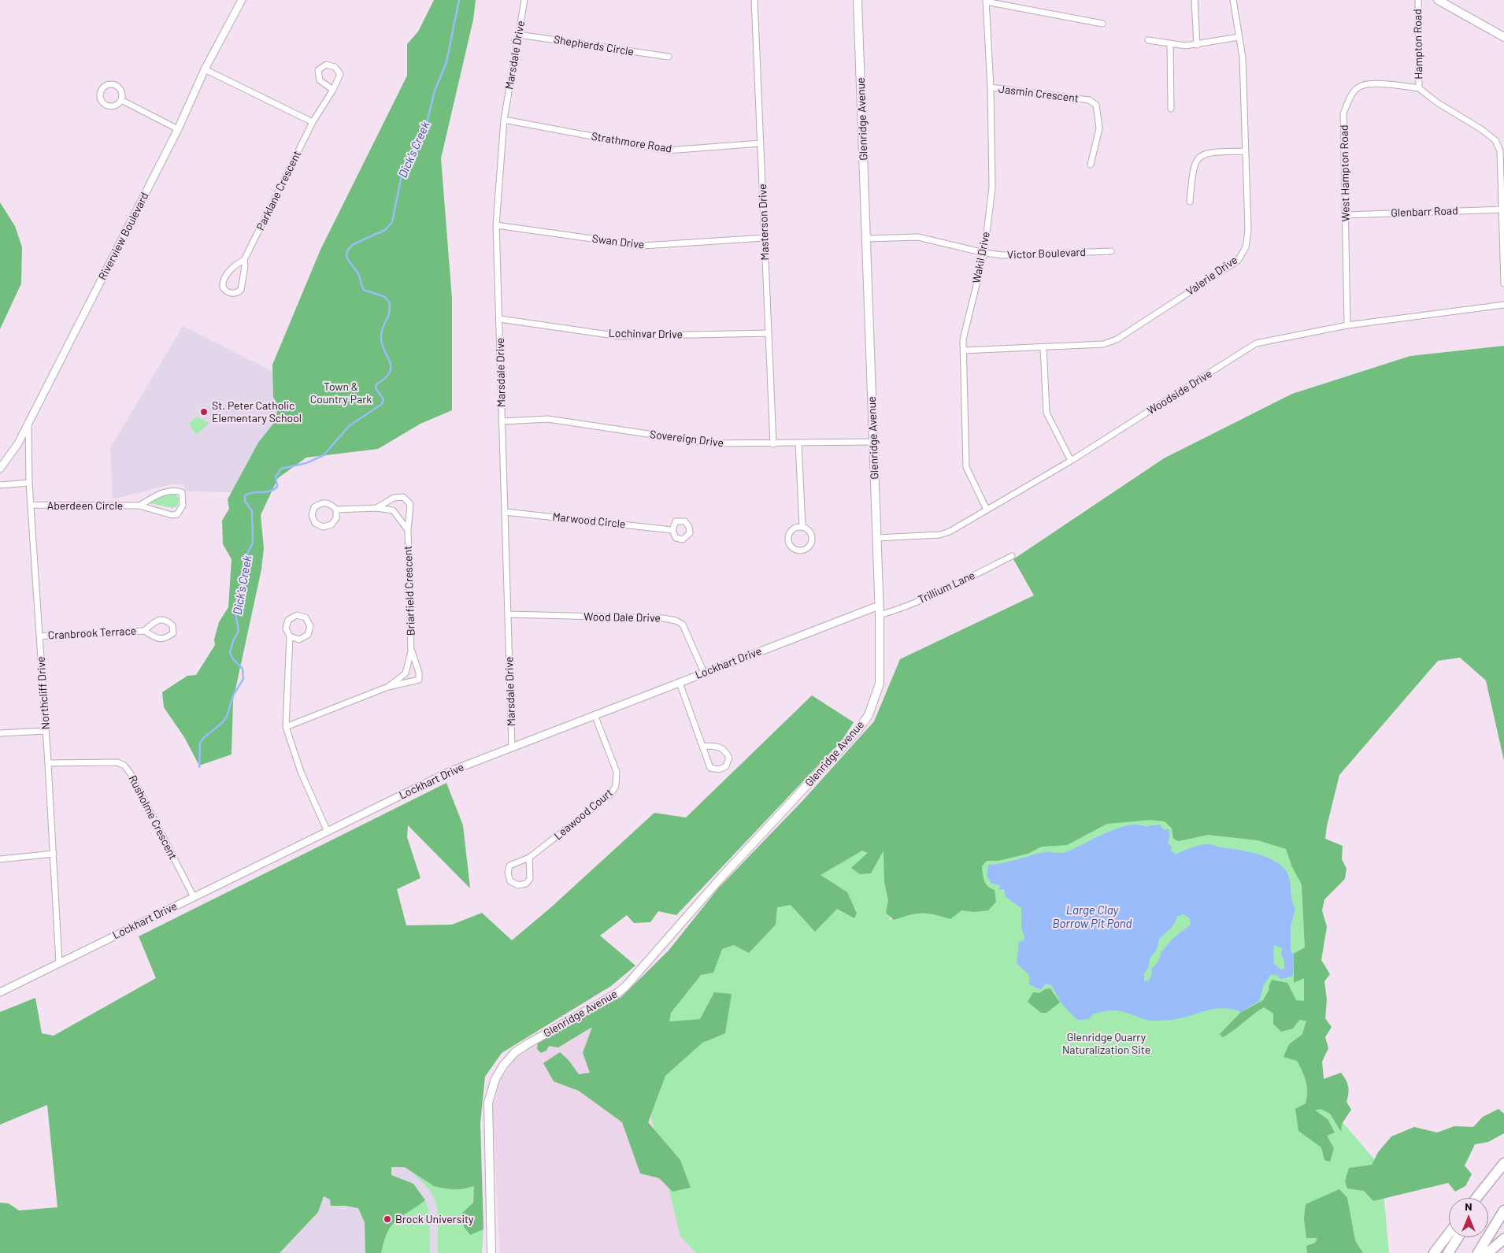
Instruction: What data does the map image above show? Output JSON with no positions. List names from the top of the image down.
{
  "streets": {
    "main road": ["Glenridge Avenue"],
    "street": [
      "Hampton Road",
      "Shepherds Circle",
      "Marsdale Drive",
      "Jasmin Crescent",
      "Strathmore Road",
      "West Hampton Road",
      "Parklane Crescent",
      "Glenbarr Road",
      "Masterson Drive",
      "Riverview Boulevard",
      "Swan Drive",
      "Victor Boulevard",
      "Wakil Drive",
      "Valerie Drive",
      "Lochinvar Drive",
      "Woodside Drive",
      "Sovereign Drive",
      "Aberdeen Circle",
      "Marwood Circle",
      "Trillium Lane",
      "Briarfield Crescent",
      "Wood Dale Drive",
      "Cranbrook Terrace",
      "Lockhart Drive",
      "Northcliff Drive",
      "Leawood Court",
      "Rusholme Crescent"
    ]
  },
  "crossings": [
    ["Hampton Road", "West Hampton Road"],
    ["Shepherds Circle", "Marsdale Drive"],
    ["Marsdale Drive", "Strathmore Road"],
    ["Marsdale Drive", "Swan Drive"],
    ["Marsdale Drive", "Lochinvar Drive"],
    ["Marsdale Drive", "Sovereign Drive"],
    ["Marsdale Drive", "Marwood Circle"],
    ["Marsdale Drive", "Wood Dale Drive"],
    ["Marsdale Drive", "Lockhart Drive"],
    ["Jasmin Crescent", "Wakil Drive"],
    ["Glenridge Avenue", "Victor Boulevard"],
    ["Glenridge Avenue", "Woodside Drive"],
    ["Glenridge Avenue", "Sovereign Drive"],
    ["Glenridge Avenue", "Trillium Lane"],
    ["Glenridge Avenue", "Lockhart Drive"],
    ["Strathmore Road", "Masterson Drive"],
    ["West Hampton Road", "Glenbarr Road"],
    ["West Hampton Road", "Woodside Drive"],
    ["Masterson Drive", "Swan Drive"],
    ["Masterson Drive", "Lochinvar Drive"],
    ["Masterson Drive", "Sovereign Drive"],
    ["Riverview Boulevard", "Northcliff Drive"],
    ["Victor Boulevard", "Wakil Drive"],
    ["Wakil Drive", "Valerie Drive"],
    ["Wakil Drive", "Woodside Drive"],
    ["Aberdeen Circle", "Northcliff Drive"],
    ["Wood Dale Drive", "Lockhart Drive"],
    ["Cranbrook Terrace", "Northcliff Drive"],
    ["Lockhart Drive", "Northcliff Drive"],
    ["Lockhart Drive", "Leawood Court"],
    ["Lockhart Drive", "Rusholme Crescent"],
    ["Northcliff Drive", "Rusholme Crescent"]
  ],
  "water": ["Dick's Creek", "Large Clay Borrow Pit Pond"],
  "parks": ["Town & Country Park", "Glenridge Quarry Naturalization Site"],
  "places": ["St. Peter Catholic Elementary School", "Brock University"],
  "north": "top"
}
